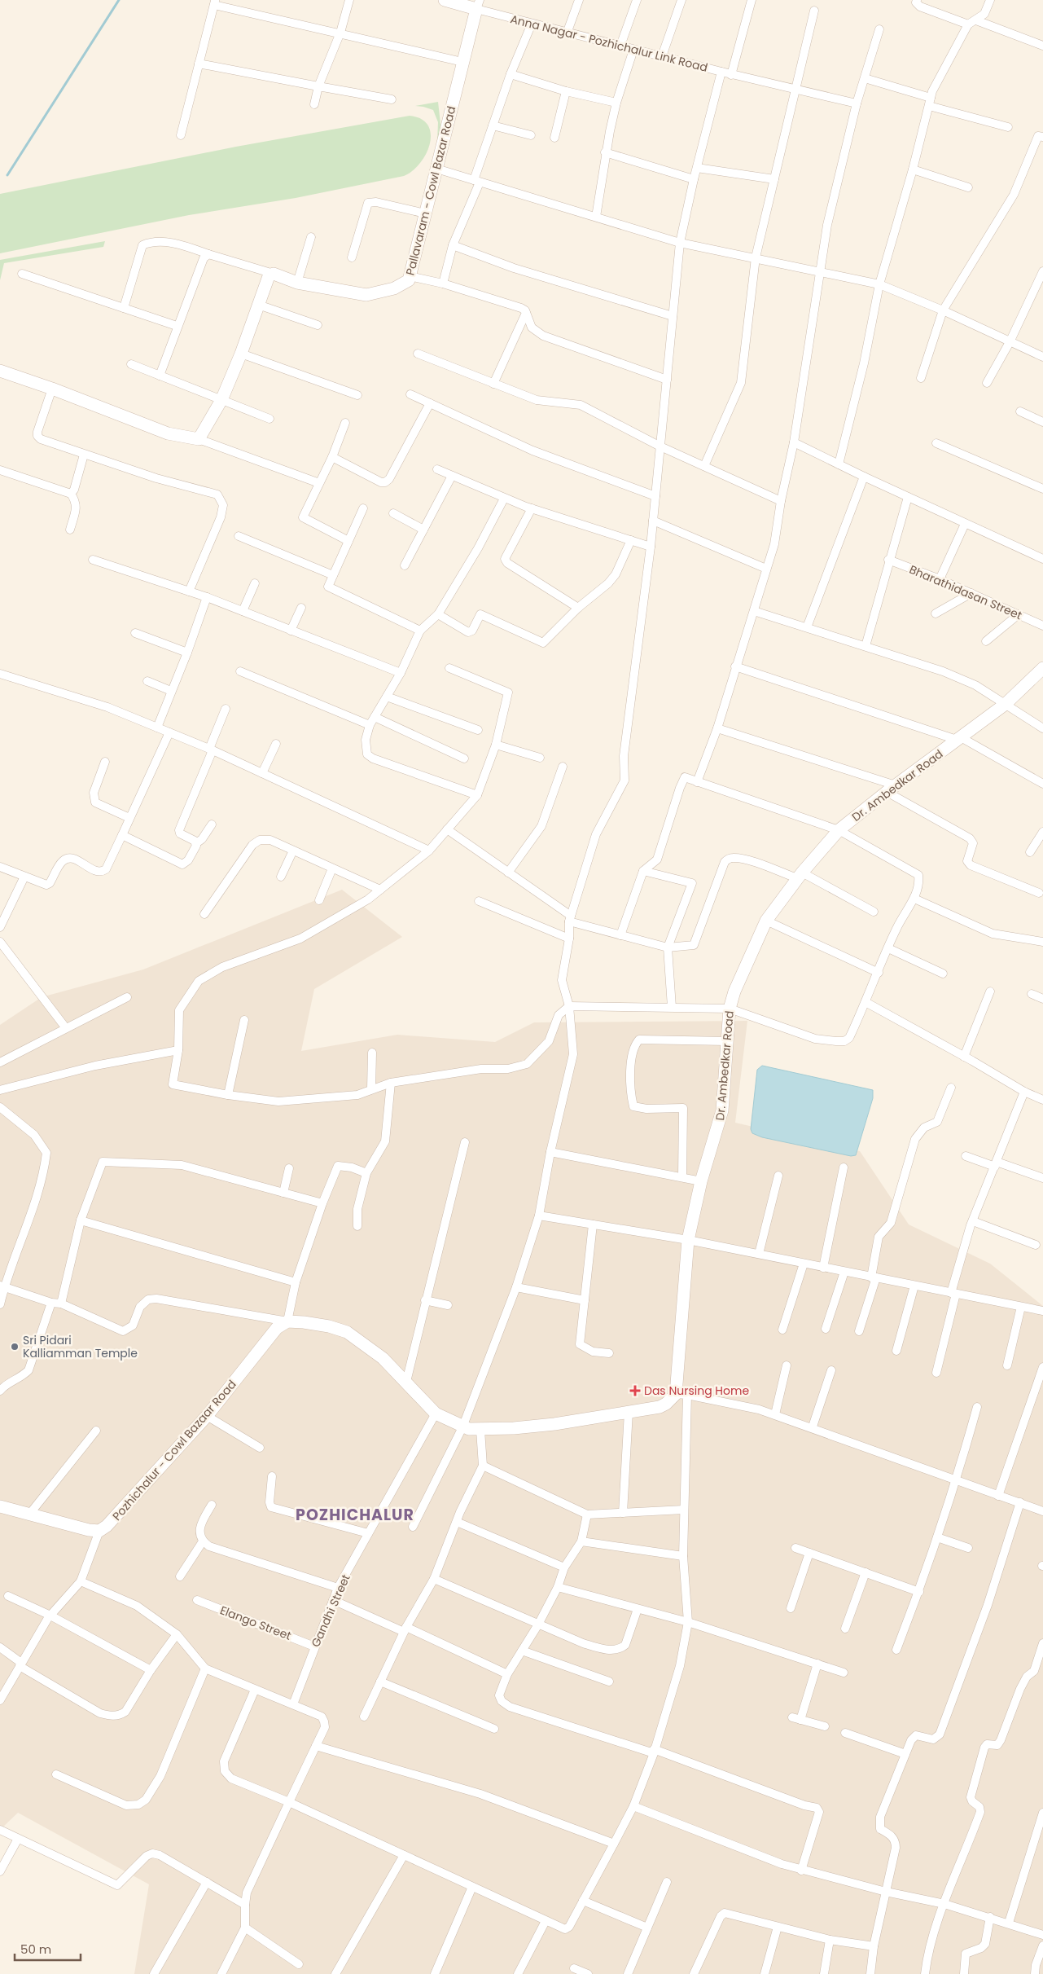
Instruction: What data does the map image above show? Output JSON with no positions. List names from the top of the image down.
{
  "streets": {
    "street": [
      "Anna Nagar - Pozhichalur Link Road",
      "Pallavaram - Cowl Bazar Road",
      "Bharathidasan Street",
      "Dr. Ambedkar Road",
      "Pozhichalur - Cowl Bazaar Road",
      "Gandhi Street",
      "Elango Street"
    ]
  },
  "crossings": [
    ["Anna Nagar - Pozhichalur Link Road", "Pallavaram - Cowl Bazar Road"],
    ["Gandhi Street", "Elango Street"]
  ],
  "districts": ["POZHICHALUR"],
  "places": {
    "other": ["Sri Pidari Kalliamman Temple"],
    "health": ["Das Nursing Home"]
  },
  "scale_bar": "50 m"
}
